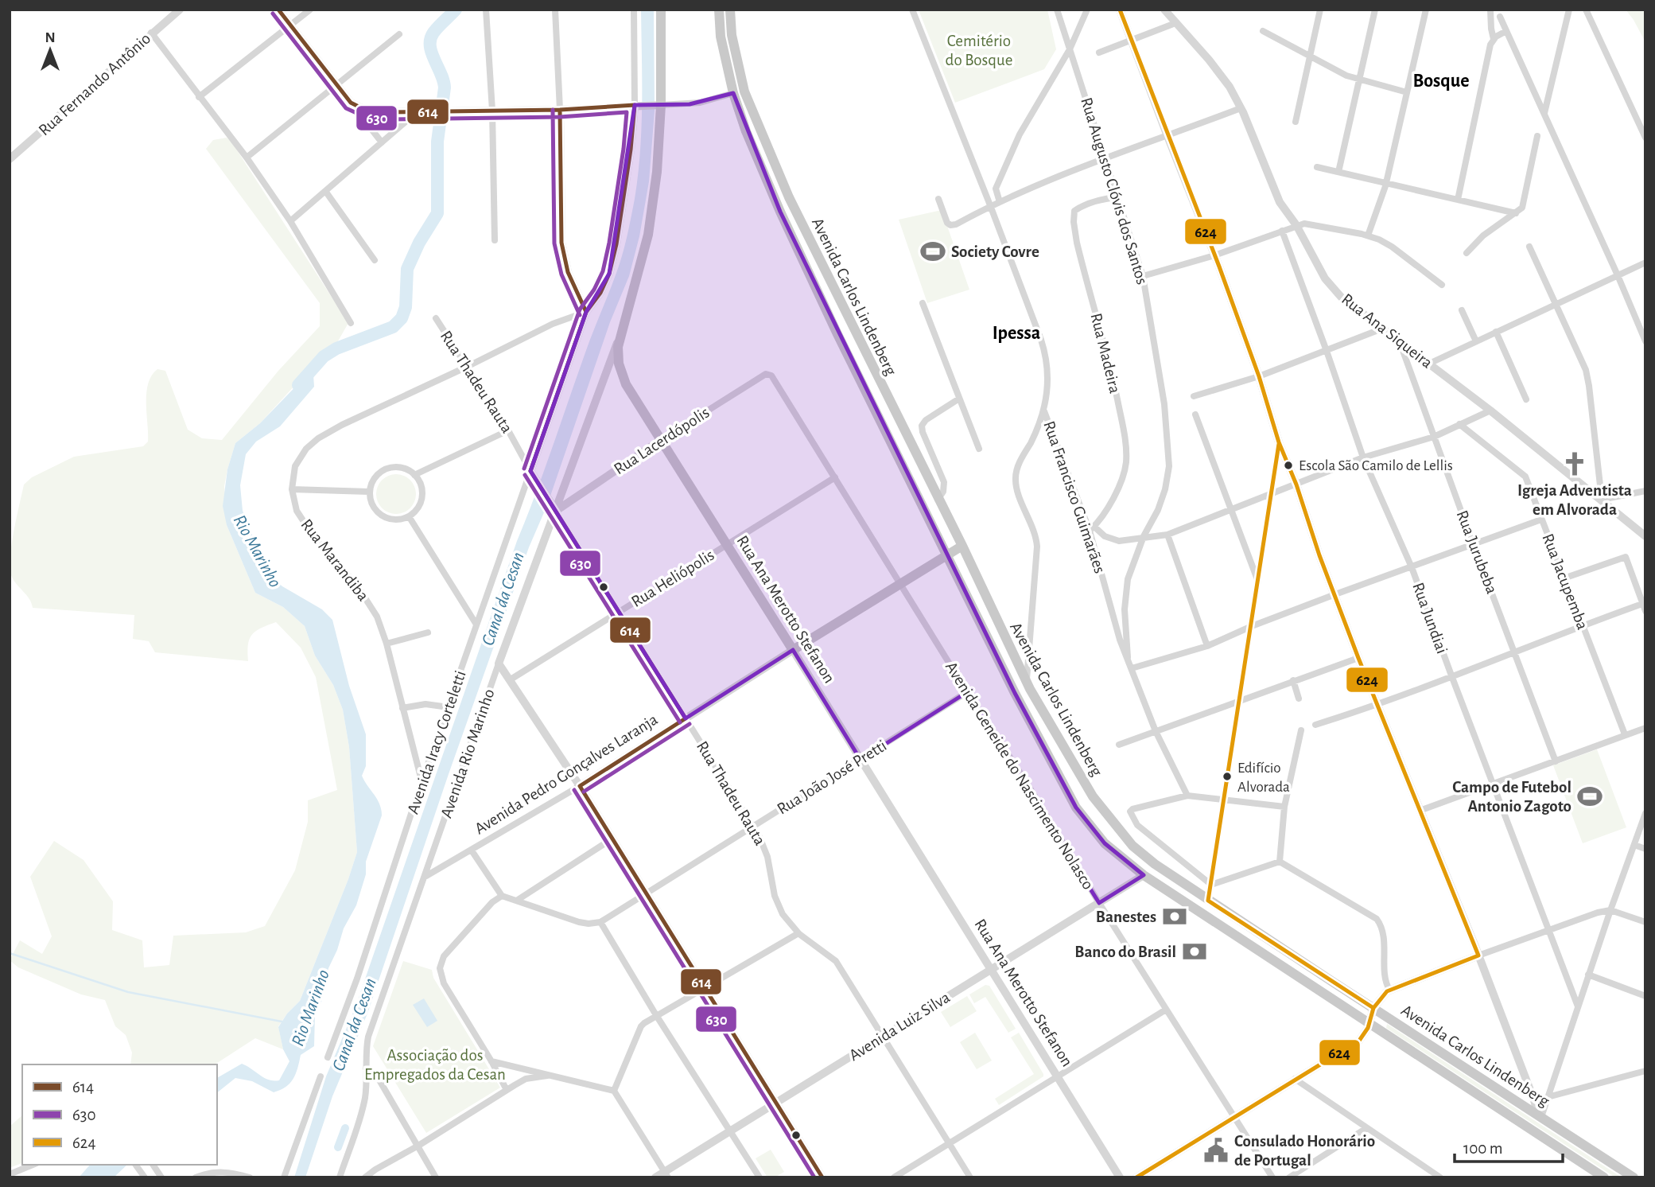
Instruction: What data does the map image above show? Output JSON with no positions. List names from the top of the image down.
{
  "streets": {
    "main road": ["Avenida Carlos Lindenberg", "Rua Ana Merotto Stefanon", "Avenida Pedro Gonçalves Laranja"],
    "street": [
      "Rua Fernando Antônio",
      "Rua Augusto Clóvis dos Santos",
      "Rua Ana Siqueira",
      "Rua Madeira",
      "Rua Thadeu Rauta",
      "Rua Lacerdópolis",
      "Rua Francisco Guimarães",
      "Rua Jurubeba",
      "Rua Marandiba",
      "Rua Heliópolis",
      "Rua Jacupemba",
      "Rua Jundiai",
      "Avenida Iracy Corteletti",
      "Avenida Rio Marinho",
      "Avenida Geneide do Nascimento Nolasco",
      "Rua João José Pretti",
      "Avenida Luiz Silva"
    ]
  },
  "crossings": [
    ["Rua Augusto Clóvis dos Santos", "Rua Madeira"],
    ["Rua Augusto Clóvis dos Santos", "Rua Francisco Guimarães"],
    ["Avenida Carlos Lindenberg", "Avenida Pedro Gonçalves Laranja"],
    ["Avenida Carlos Lindenberg", "Avenida Luiz Silva"],
    ["Rua Ana Siqueira", "Rua Jurubeba"],
    ["Rua Madeira", "Rua Francisco Guimarães"],
    ["Rua Thadeu Rauta", "Rua Lacerdópolis"],
    ["Rua Thadeu Rauta", "Rua Marandiba"],
    ["Rua Thadeu Rauta", "Rua Heliópolis"],
    ["Rua Thadeu Rauta", "Avenida Iracy Corteletti"],
    ["Rua Thadeu Rauta", "Avenida Rio Marinho"],
    ["Rua Thadeu Rauta", "Avenida Pedro Gonçalves Laranja"],
    ["Rua Thadeu Rauta", "Rua João José Pretti"],
    ["Rua Thadeu Rauta", "Avenida Luiz Silva"],
    ["Rua Lacerdópolis", "Rua Ana Merotto Stefanon"],
    ["Rua Lacerdópolis", "Avenida Rio Marinho"],
    ["Rua Lacerdópolis", "Avenida Geneide do Nascimento Nolasco"],
    ["Rua Marandiba", "Avenida Iracy Corteletti"],
    ["Rua Heliópolis", "Rua Ana Merotto Stefanon"],
    ["Rua Heliópolis", "Avenida Geneide do Nascimento Nolasco"],
    ["Rua Ana Merotto Stefanon", "Avenida Rio Marinho"],
    ["Rua Ana Merotto Stefanon", "Avenida Pedro Gonçalves Laranja"],
    ["Rua Ana Merotto Stefanon", "Rua João José Pretti"],
    ["Rua Ana Merotto Stefanon", "Avenida Luiz Silva"],
    ["Avenida Rio Marinho", "Avenida Pedro Gonçalves Laranja"],
    ["Avenida Pedro Gonçalves Laranja", "Avenida Geneide do Nascimento Nolasco"],
    ["Avenida Geneide do Nascimento Nolasco", "Rua João José Pretti"],
    ["Avenida Geneide do Nascimento Nolasco", "Avenida Luiz Silva"]
  ],
  "districts": ["Bosque", "Ipessa"],
  "water": ["Rio Marinho", "Canal da Cesan"],
  "parks": ["Cemitério do Bosque", "Associação dos Empregados da Cesan"],
  "places": {
    "sports": ["Society Covre", "Campo de Futebol Antonio Zagoto"],
    "church": ["Igreja Adventista em Alvorada"],
    "other": ["Escola São Camilo de Lellis", "Edifício Alvorada"],
    "bank": ["Banestes", "Banco do Brasil"],
    "public building": ["Consulado Honorário de Portugal"]
  },
  "lines": ["transit line 614", "transit line 624", "transit line 630"],
  "legend": ["614", "630", "624"],
  "scale_bar": "100 m",
  "north": "top"
}
